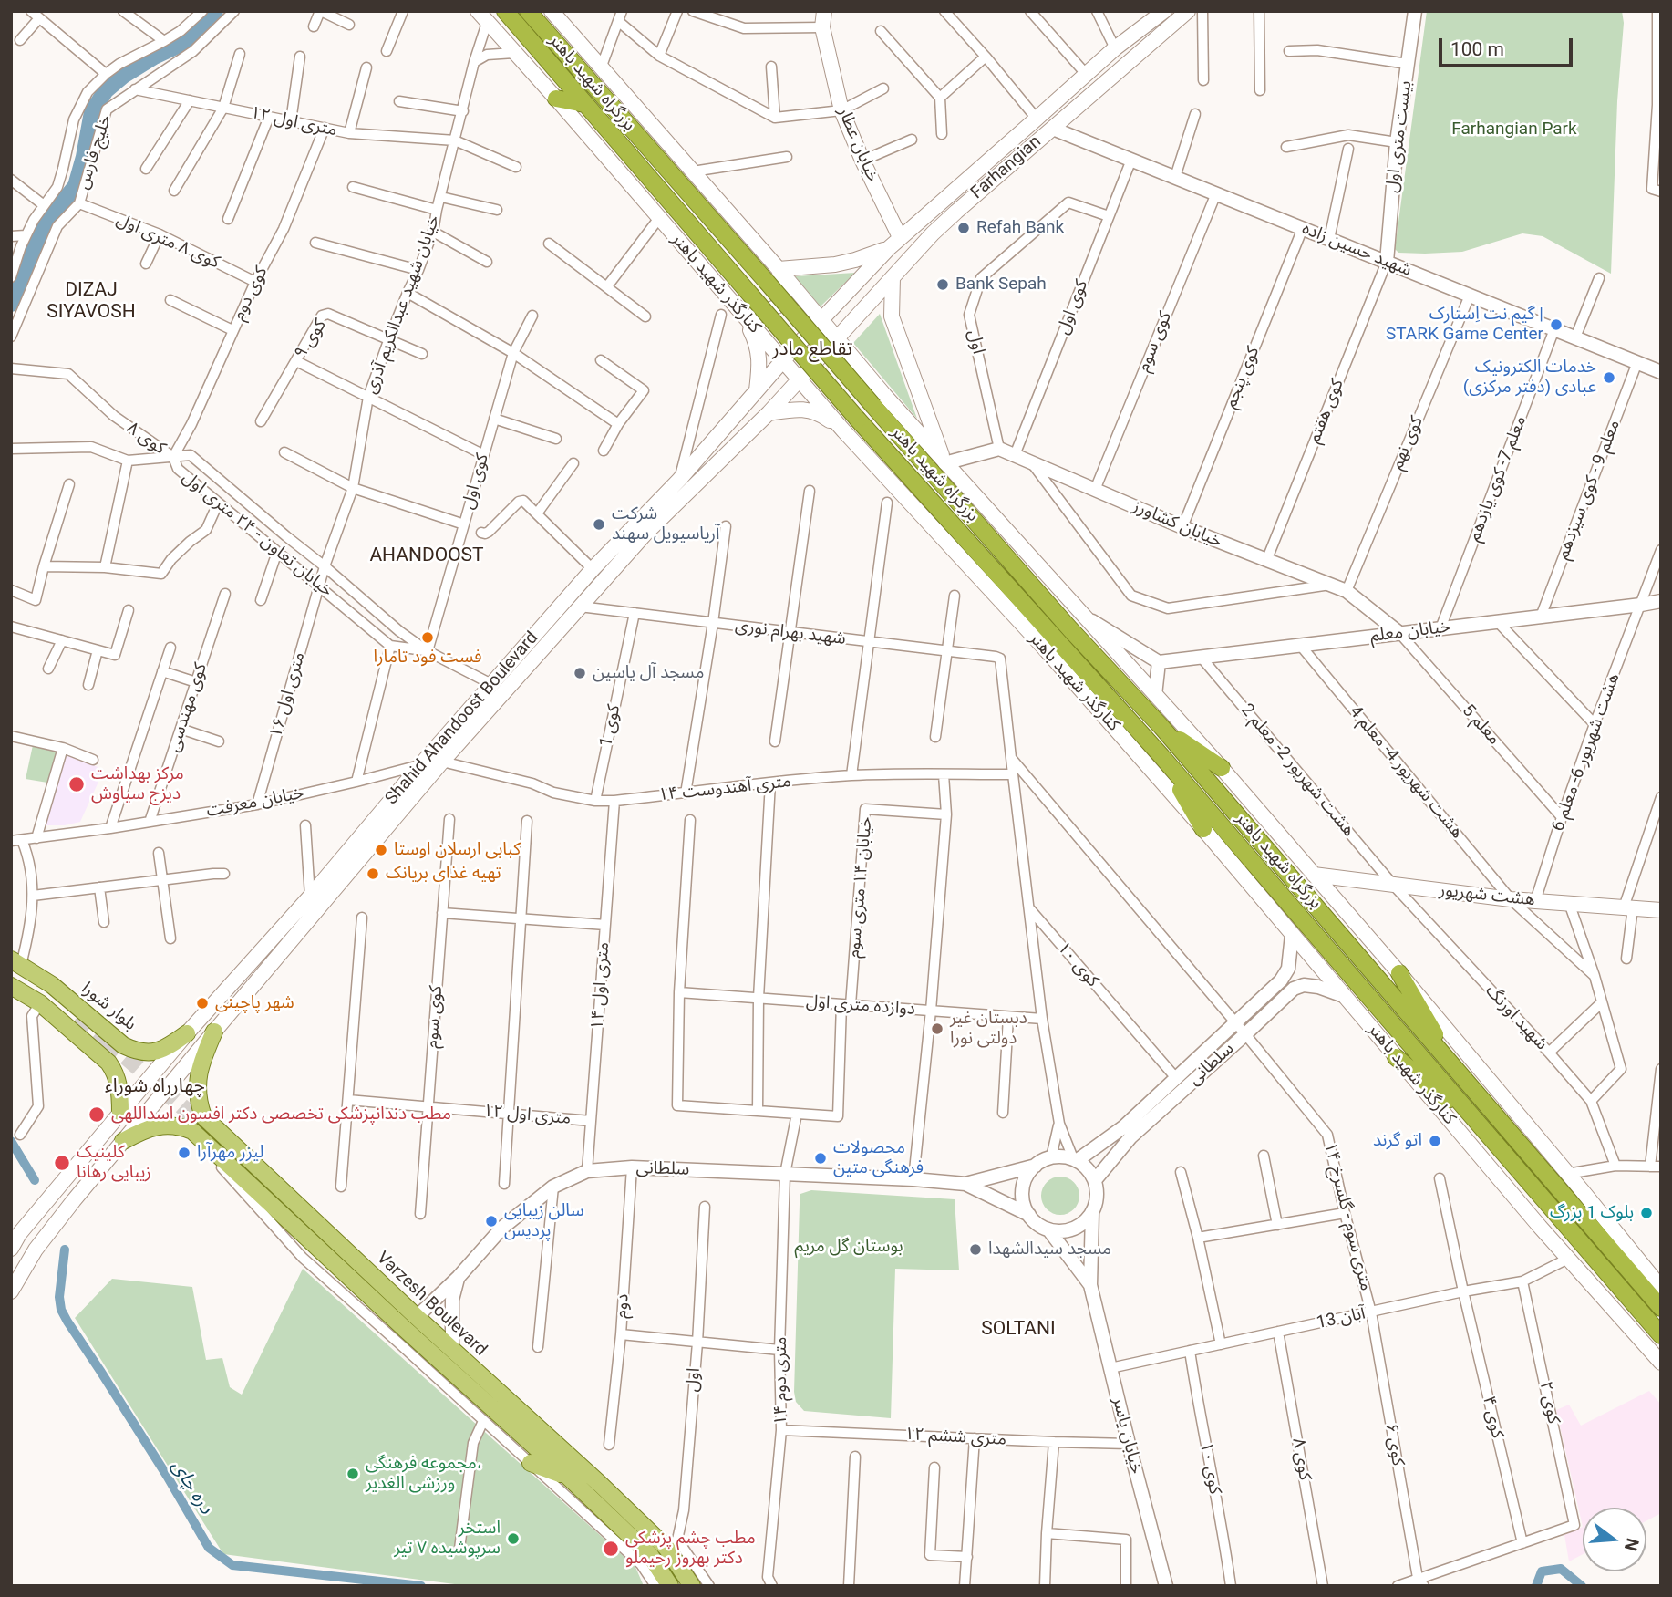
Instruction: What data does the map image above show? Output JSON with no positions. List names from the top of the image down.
{
  "streets": {
    "highway": ["بزرگراه شهید باهنر"],
    "main road": [
      "خیابان عطار",
      "Farhangian",
      "کنارگذر شهید باهنر",
      "Shahid Ahandoost Boulevard",
      "هشت شهریور",
      "بلوار شورا",
      "Varzesh Boulevard"
    ],
    "street": [
      "۱۲ متری اول",
      "بیست متری اول",
      "خلیج فارس",
      "کوی ۸ متری اول",
      "شهید حسین زاده",
      "کوی دوم",
      "خیابان شهید عبدالکریم آذری",
      "کوی اول",
      "کوی ۹",
      "اول",
      "کوی سوم",
      "کوی پنجم",
      "کوی هفتم",
      "کوی ۸",
      "کوی نهم",
      "معلم 7- کوی یازدهم",
      "معلم 9 - کوی سیزدهم",
      "خیابان کشاورز",
      "خیابان تعاون - ۲۴ متری اول",
      "خیابان معلم",
      "شهید بهرام نوری",
      "۱۶ متری اول",
      "کوی مهندسی",
      "معلم 5",
      "کوی 1",
      "هشت شهریور 6- معلم 6",
      "هشت شهریور 2- معلم 2",
      "هشت شهریور 4- معلم 4",
      "۱۴ متری آهندوست",
      "خیابان معرفت",
      "خیابان ۱۴ متری سوم",
      "کوی ۱۰",
      "۱۴ متری اول",
      "دوازده متری اول",
      "شهید اورنگ",
      "سلطانی",
      "۱۴ متری سوم - گلسرخ",
      "دوم",
      "13 آبان",
      "۱۴ متری دوم",
      "کوی ۲",
      "کوی ۴",
      "خیابان یاسر",
      "۱۲ متری ششم",
      "کوی ۶"
    ]
  },
  "crossings": [
    ["۱۲ متری اول", "خلیج فارس"],
    ["۱۲ متری اول", "کوی دوم"],
    ["۱۲ متری اول", "خیابان شهید عبدالکریم آذری"],
    ["۱۲ متری اول", "کوی سوم"],
    ["۱۲ متری اول", "۱۴ متری اول"],
    ["بیست متری اول", "شهید حسین زاده"],
    ["بیست متری اول", "کوی هفتم"],
    ["خیابان عطار", "Farhangian"],
    ["خلیج فارس", "کوی ۸ متری اول"],
    ["Farhangian", "شهید حسین زاده"],
    ["Farhangian", "کنارگذر شهید باهنر"],
    ["Farhangian", "Shahid Ahandoost Boulevard"],
    ["کوی ۸ متری اول", "کوی دوم"],
    ["شهید حسین زاده", "کوی اول"],
    ["شهید حسین زاده", "کوی سوم"],
    ["شهید حسین زاده", "کوی پنجم"],
    ["شهید حسین زاده", "کوی هفتم"],
    ["شهید حسین زاده", "کوی نهم"],
    ["شهید حسین زاده", "معلم 7- کوی یازدهم"],
    ["شهید حسین زاده", "معلم 9 - کوی سیزدهم"],
    ["کنارگذر شهید باهنر", "خیابان شهید عبدالکریم آذری"],
    ["کنارگذر شهید باهنر", "Shahid Ahandoost Boulevard"],
    ["کنارگذر شهید باهنر", "سلطانی"],
    ["کنارگذر شهید باهنر", "13 آبان"],
    ["کوی دوم", "کوی ۸"],
    ["کوی دوم", "خیابان تعاون - ۲۴ متری اول"],
    ["خیابان شهید عبدالکریم آذری", "کوی ۹"],
    ["خیابان شهید عبدالکریم آذری", "خیابان تعاون - ۲۴ متری اول"],
    ["خیابان شهید عبدالکریم آذری", "۱۶ متری اول"],
    ["کوی اول", "اول"],
    ["کوی اول", "خیابان کشاورز"],
    ["کوی اول", "خیابان تعاون - ۲۴ متری اول"],
    ["اول", "خیابان کشاورز"],
    ["اول", "Varzesh Boulevard"],
    ["کوی سوم", "خیابان کشاورز"],
    ["کوی پنجم", "خیابان کشاورز"],
    ["کوی هفتم", "خیابان کشاورز"],
    ["کوی ۸", "خیابان تعاون - ۲۴ متری اول"],
    ["کوی ۸", "13 آبان"],
    ["کوی نهم", "خیابان کشاورز"],
    ["معلم 7- کوی یازدهم", "خیابان معلم"],
    ["معلم 9 - کوی سیزدهم", "خیابان معلم"],
    ["خیابان کشاورز", "خیابان معلم"],
    ["خیابان کشاورز", "معلم 5"],
    ["خیابان تعاون - ۲۴ متری اول", "۱۶ متری اول"],
    ["خیابان تعاون - ۲۴ متری اول", "Shahid Ahandoost Boulevard"],
    ["خیابان معلم", "معلم 5"],
    ["خیابان معلم", "هشت شهریور 6- معلم 6"],
    ["خیابان معلم", "هشت شهریور 2- معلم 2"],
    ["خیابان معلم", "هشت شهریور 4- معلم 4"],
    ["شهید بهرام نوری", "Shahid Ahandoost Boulevard"],
    ["شهید بهرام نوری", "کوی 1"],
    ["۱۶ متری اول", "خیابان معرفت"],
    ["کوی مهندسی", "خیابان معرفت"],
    ["Shahid Ahandoost Boulevard", "۱۴ متری آهندوست"],
    ["Shahid Ahandoost Boulevard", "خیابان معرفت"],
    ["Shahid Ahandoost Boulevard", "بلوار شورا"],
    ["معلم 5", "هشت شهریور 6- معلم 6"],
    ["کوی 1", "۱۴ متری آهندوست"],
    ["هشت شهریور 6- معلم 6", "هشت شهریور"],
    ["هشت شهریور 2- معلم 2", "هشت شهریور"],
    ["هشت شهریور 2- معلم 2", "شهید اورنگ"],
    ["هشت شهریور 4- معلم 4", "هشت شهریور"],
    ["۱۴ متری آهندوست", "۱۴ متری اول"],
    ["خیابان ۱۴ متری سوم", "دوازده متری اول"],
    ["هشت شهریور", "شهید اورنگ"],
    ["کوی ۱۰", "سلطانی"],
    ["کوی ۱۰", "13 آبان"],
    ["۱۴ متری اول", "سلطانی"],
    ["سلطانی", "۱۴ متری سوم - گلسرخ"],
    ["سلطانی", "Varzesh Boulevard"],
    ["سلطانی", "دوم"],
    ["سلطانی", "۱۴ متری دوم"],
    ["سلطانی", "خیابان یاسر"],
    ["۱۴ متری سوم - گلسرخ", "13 آبان"],
    ["۱۴ متری سوم - گلسرخ", "کوی ۶"],
    ["13 آبان", "کوی ۲"],
    ["13 آبان", "کوی ۴"],
    ["13 آبان", "خیابان یاسر"],
    ["13 آبان", "کوی ۶"],
    ["۱۴ متری دوم", "۱۲ متری ششم"],
    ["کوی ۲", "کوی ۴"],
    ["خیابان یاسر", "۱۲ متری ششم"]
  ],
  "districts": [
    "DIZAJ SIYAVOSH",
    "تقاطع مادر",
    "AHANDOOST",
    "چهارراه شوراء",
    "SOLTANI"
  ],
  "water": ["دره چای"],
  "parks": ["Farhangian Park", "بوستان گل مریم"],
  "places": [
    "Refah Bank",
    "Bank Sepah",
    "گیم نت اِستارک | STARK Game Center",
    "خدمات الکترونیک عبادی (دفتر مرکزی)",
    "شرکت آریاسیویل سهند",
    "فست فود تامارا",
    "مسجد آل یاسین",
    "مرکز بهداشت دیزج سیاوش",
    "کبابی ارسلان اوستا",
    "تهیه غذای بریانک",
    "شهر پاچینی",
    "دبستان غیر دولتی نورا",
    "مطب دندانپزشکی تخصصی دکتر افسون اسداللهی",
    "اتو گرند",
    "لیزر مهرآرا",
    "محصولات فرهنگی متین",
    "کلینیک زیبایی رهانا",
    "بلوک 1 بزرگ",
    "سالن زیبایی پردیس",
    "مسجد سیدالشهدا",
    "مجموعه فرهنگی، ورزشی الغدیر",
    "استخر سرپوشیده ۷ تیر",
    "مطب چشم پزشکی دکتر بهروز رحیملو"
  ],
  "scale_bar": "100 m",
  "north": "right"
}
